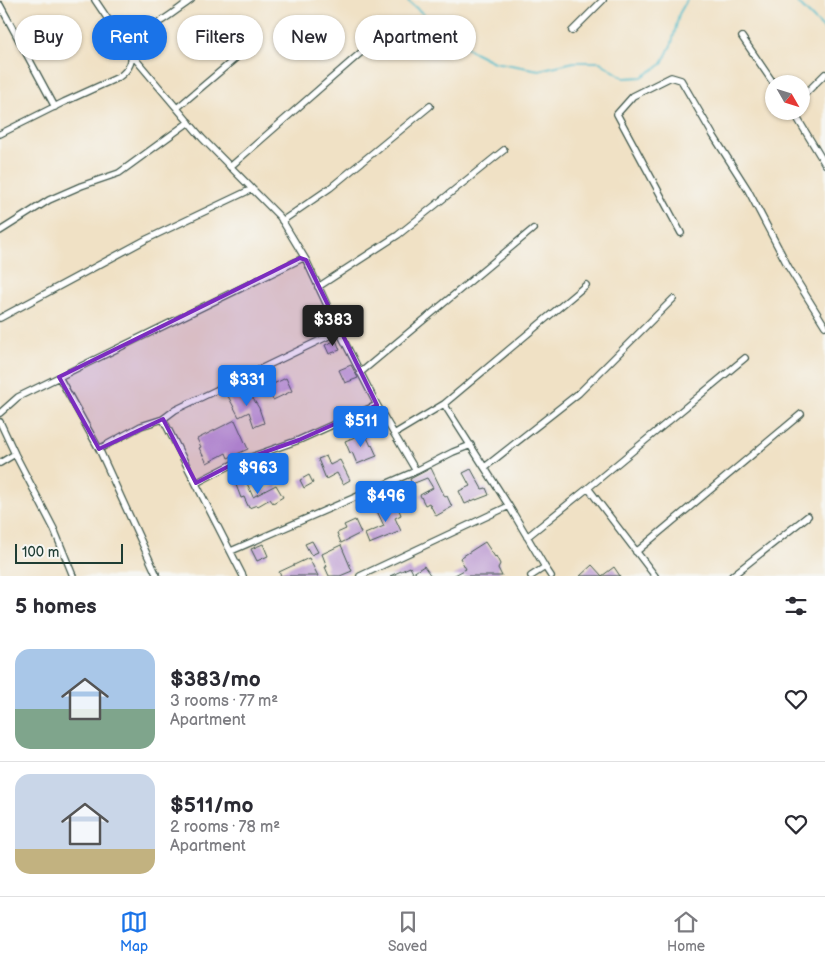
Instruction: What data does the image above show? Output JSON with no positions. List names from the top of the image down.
{
  "scale_bar": "100 m",
  "north": "bottom right",
  "page": {
    "chip": [
      "Buy",
      "Rent",
      "Filters",
      "New",
      "Apartment"
    ],
    "price": [
      "$383",
      "$331",
      "$511",
      "$963",
      "$496"
    ],
    "scale": "100 m",
    "heading": "5 homes",
    "list": [
      {
        "name": "$383/mo",
        "note": "3 rooms · 77 m² · Apartment"
      },
      {
        "name": "$511/mo",
        "note": "2 rooms · 78 m² · Apartment"
      }
    ],
    "tabs": ["Map", "Saved", "Home"]
  }
}
